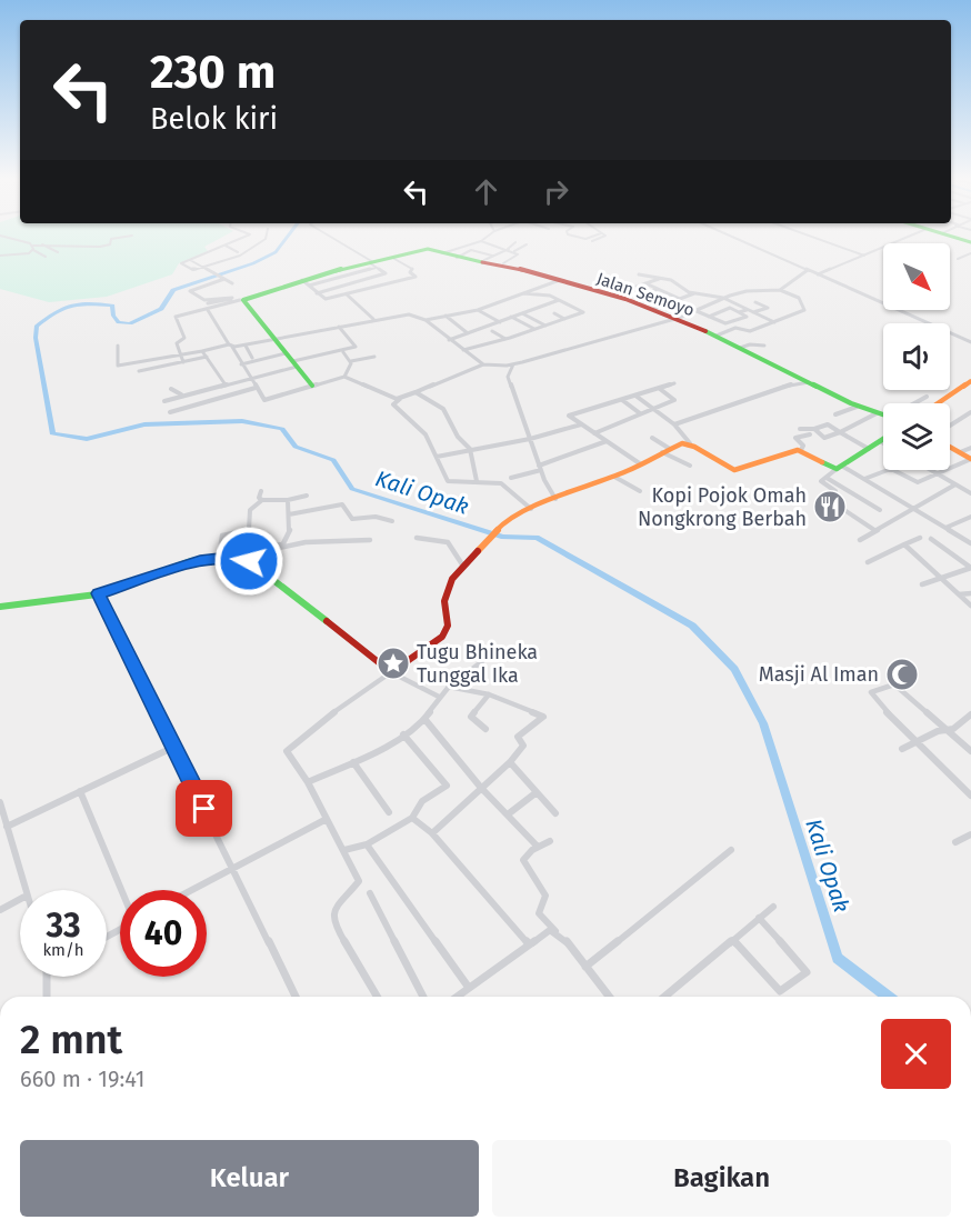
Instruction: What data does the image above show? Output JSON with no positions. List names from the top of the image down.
{
  "streets": {
    "street": ["Jalan Semoyo"]
  },
  "water": ["Kali Opak"],
  "places": {
    "restaurant": ["Kopi Pojok Omah Nongkrong Berbah"],
    "place": ["Tugu Bhineka Tunggal Ika"],
    "mosque": ["Masji Al Iman"]
  },
  "north": "bottom right",
  "page": {
    "turn": ["230 m", "Belok kiri"],
    "speed": "33 km/h",
    "limit": "40",
    "heading": ["2 mnt", "660 m · 19:41"],
    "buttons": ["Keluar", "Bagikan"]
  }
}
